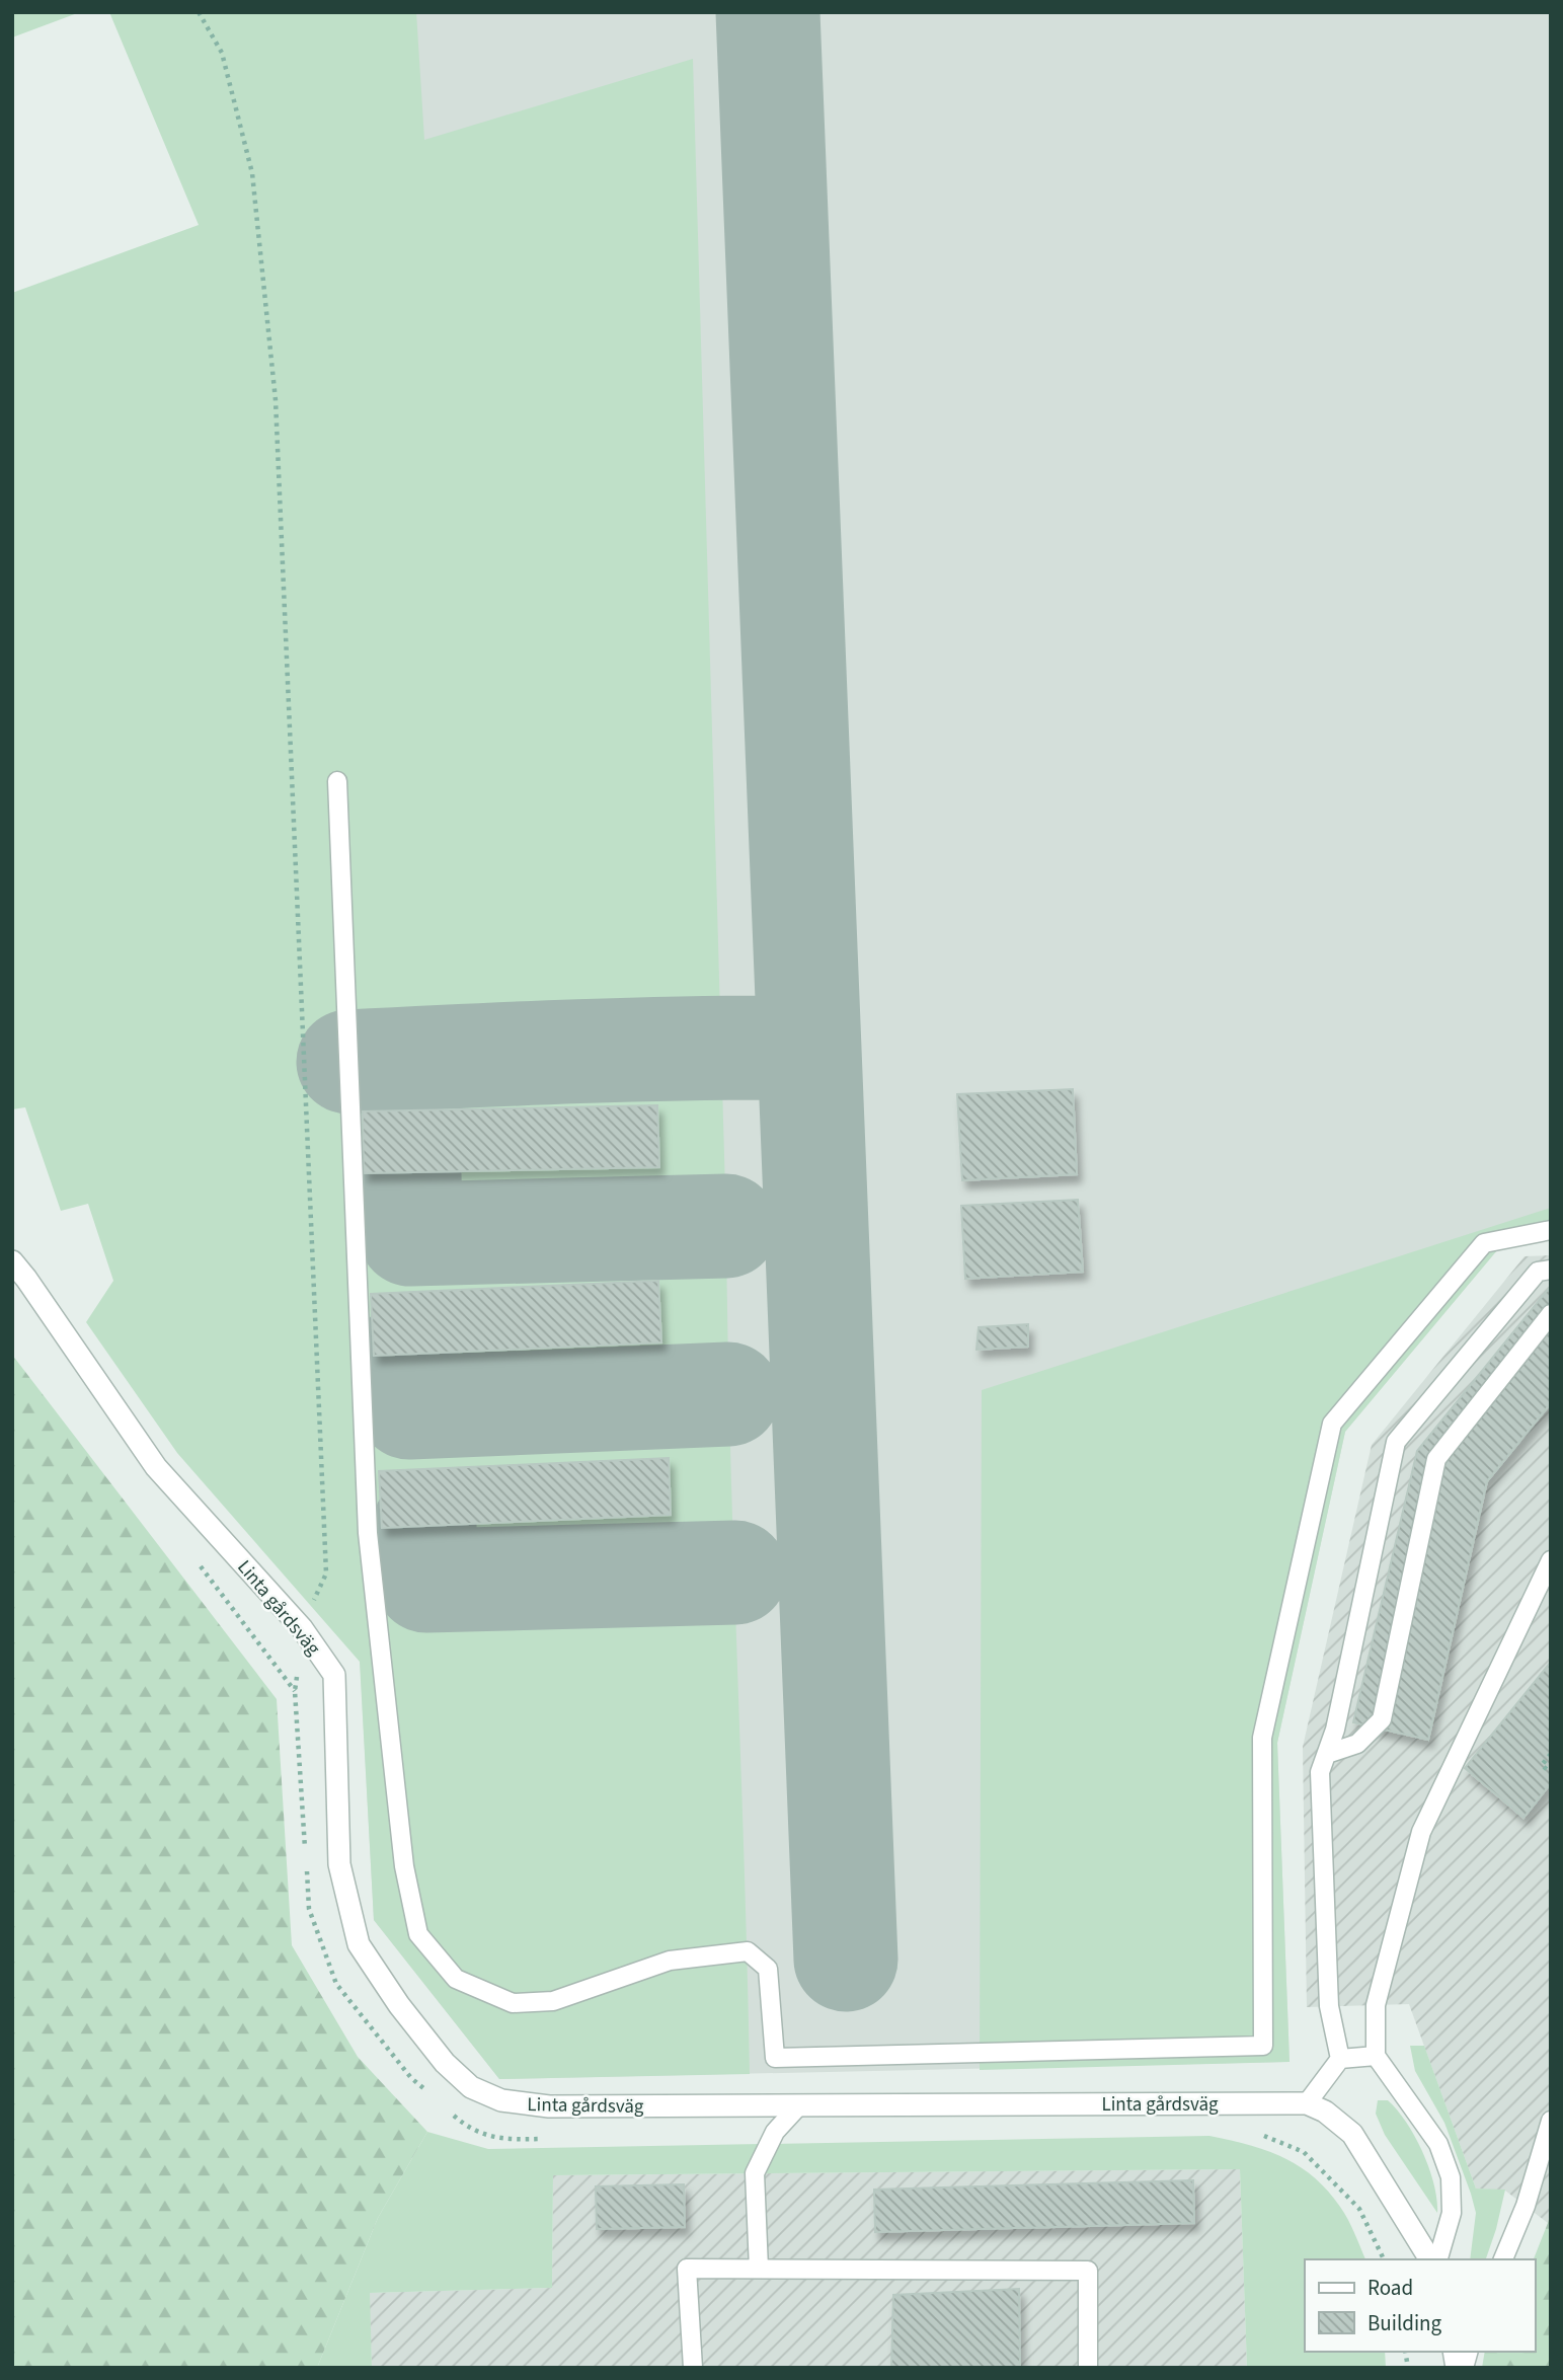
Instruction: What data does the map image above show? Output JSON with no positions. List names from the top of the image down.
{
  "streets": {
    "street": ["Linta gårdsväg"]
  },
  "legend": ["Road", "Building"]
}
